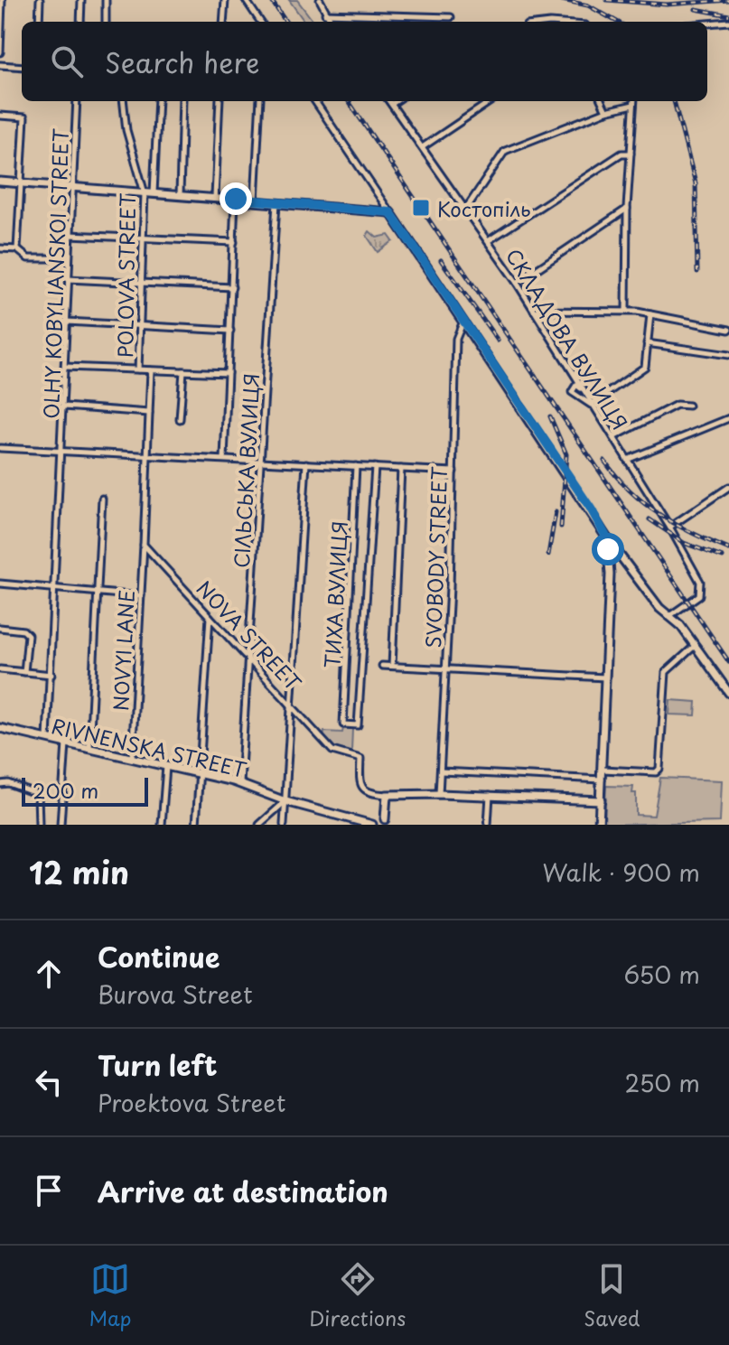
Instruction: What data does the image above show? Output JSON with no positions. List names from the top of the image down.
{
  "streets": {
    "main road": ["RIVNENSKA STREET"],
    "street": [
      "OLHY KOBYLIANSKOI STREET",
      "POLOVA STREET",
      "СКЛАДОВА ВУЛИЦЯ",
      "СІЛЬСЬКА ВУЛИЦЯ",
      "SVOBODY STREET",
      "ТИХА ВУЛИЦЯ",
      "NOVA STREET",
      "NOVYI LANE"
    ]
  },
  "crossings": [
    ["OLHY KOBYLIANSKOI STREET", "RIVNENSKA STREET"],
    ["СІЛЬСЬКА ВУЛИЦЯ", "NOVA STREET"],
    ["СІЛЬСЬКА ВУЛИЦЯ", "RIVNENSKA STREET"],
    ["NOVA STREET", "NOVYI LANE"],
    ["NOVYI LANE", "RIVNENSKA STREET"]
  ],
  "places": {
    "transit": ["Костопіль"]
  },
  "scale_bar": "200 m",
  "page": {
    "search": "Search here",
    "scale": "200 m",
    "heading": ["12 min", "Walk · 900 m"],
    "list": [
      ["Continue", "Burova Street", "650 m"],
      ["Turn left", "Proektova Street", "250 m"],
      "Arrive at destination"
    ],
    "nav": ["Map", "Directions", "Saved"]
  }
}
